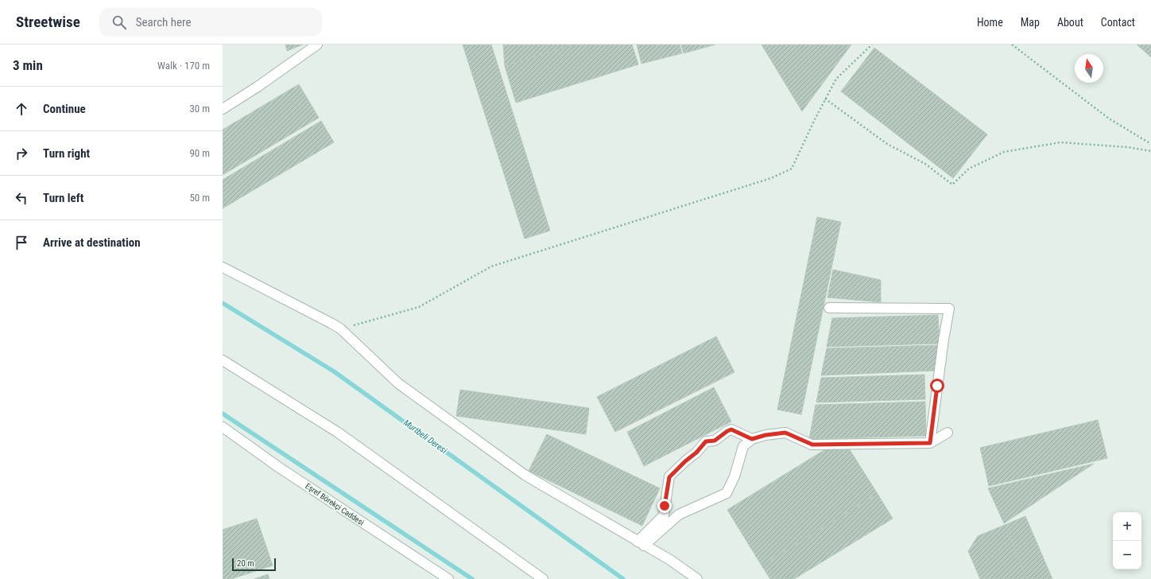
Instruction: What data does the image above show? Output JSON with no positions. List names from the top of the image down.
{
  "streets": {
    "street": ["Eşref Börekçi Caddesi"]
  },
  "water": ["Murtbeli Deresi"],
  "scale_bar": "20 m",
  "north": "top",
  "page": {
    "header": "Streetwise",
    "search": "Search here",
    "nav": [
      "Home",
      "Map",
      "About",
      "Contact"
    ],
    "heading": ["3 min", "Walk · 170 m"],
    "list": [
      ["Continue", "30 m"],
      ["Turn right", "90 m"],
      ["Turn left", "50 m"],
      "Arrive at destination"
    ],
    "map_buttons": ["+", "−"],
    "scale": "20 m"
  }
}
